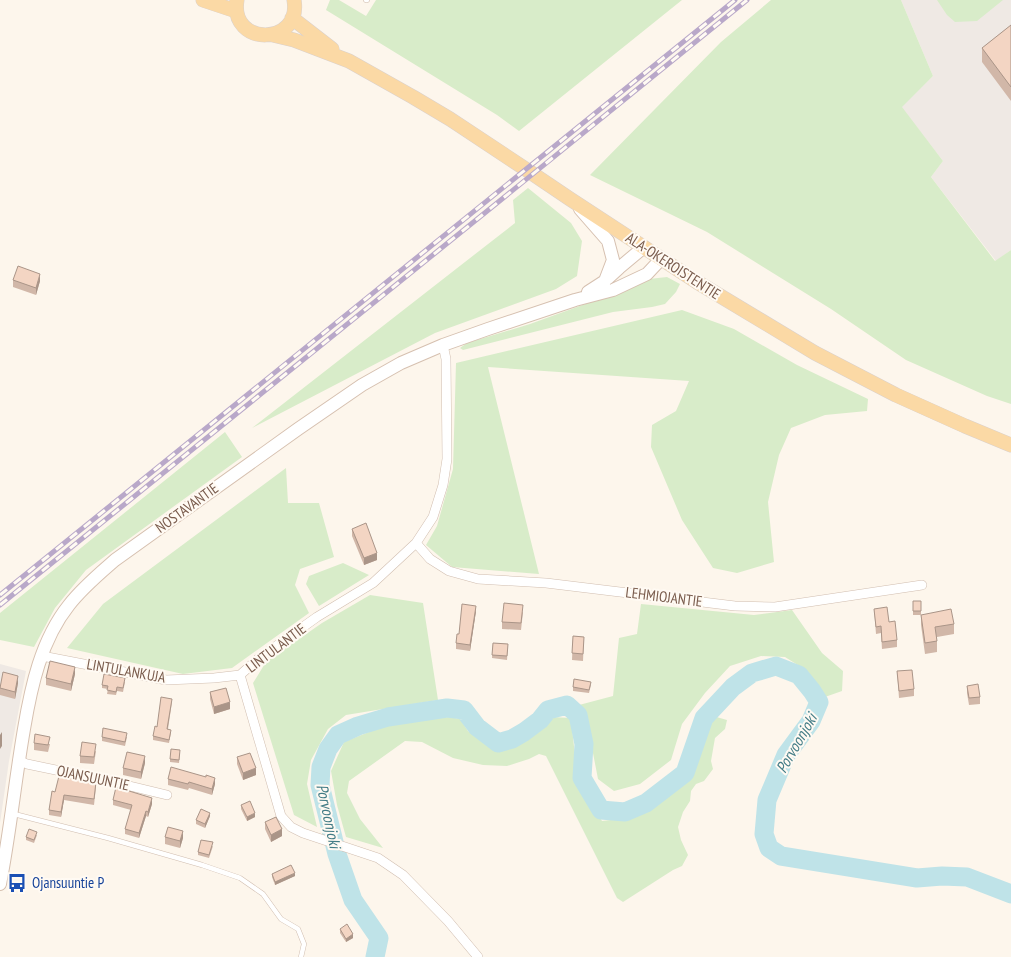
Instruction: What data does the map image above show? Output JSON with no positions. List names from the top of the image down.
{
  "streets": {
    "main road": ["ALA-OKEROISTENTIE"],
    "street": [
      "NOSTAVANTIE",
      "LEHMIOJANTIE",
      "LINTULANTIE",
      "LINTULANKUJA",
      "OJANSUUNTIE"
    ]
  },
  "crossings": [
    ["ALA-OKEROISTENTIE", "NOSTAVANTIE"],
    ["NOSTAVANTIE", "LINTULANTIE"],
    ["NOSTAVANTIE", "LINTULANKUJA"],
    ["NOSTAVANTIE", "OJANSUUNTIE"],
    ["LEHMIOJANTIE", "LINTULANTIE"],
    ["LINTULANTIE", "LINTULANKUJA"]
  ],
  "water": ["Porvoonjoki"],
  "places": {
    "bus stop": ["Ojansuuntie P"]
  }
}
